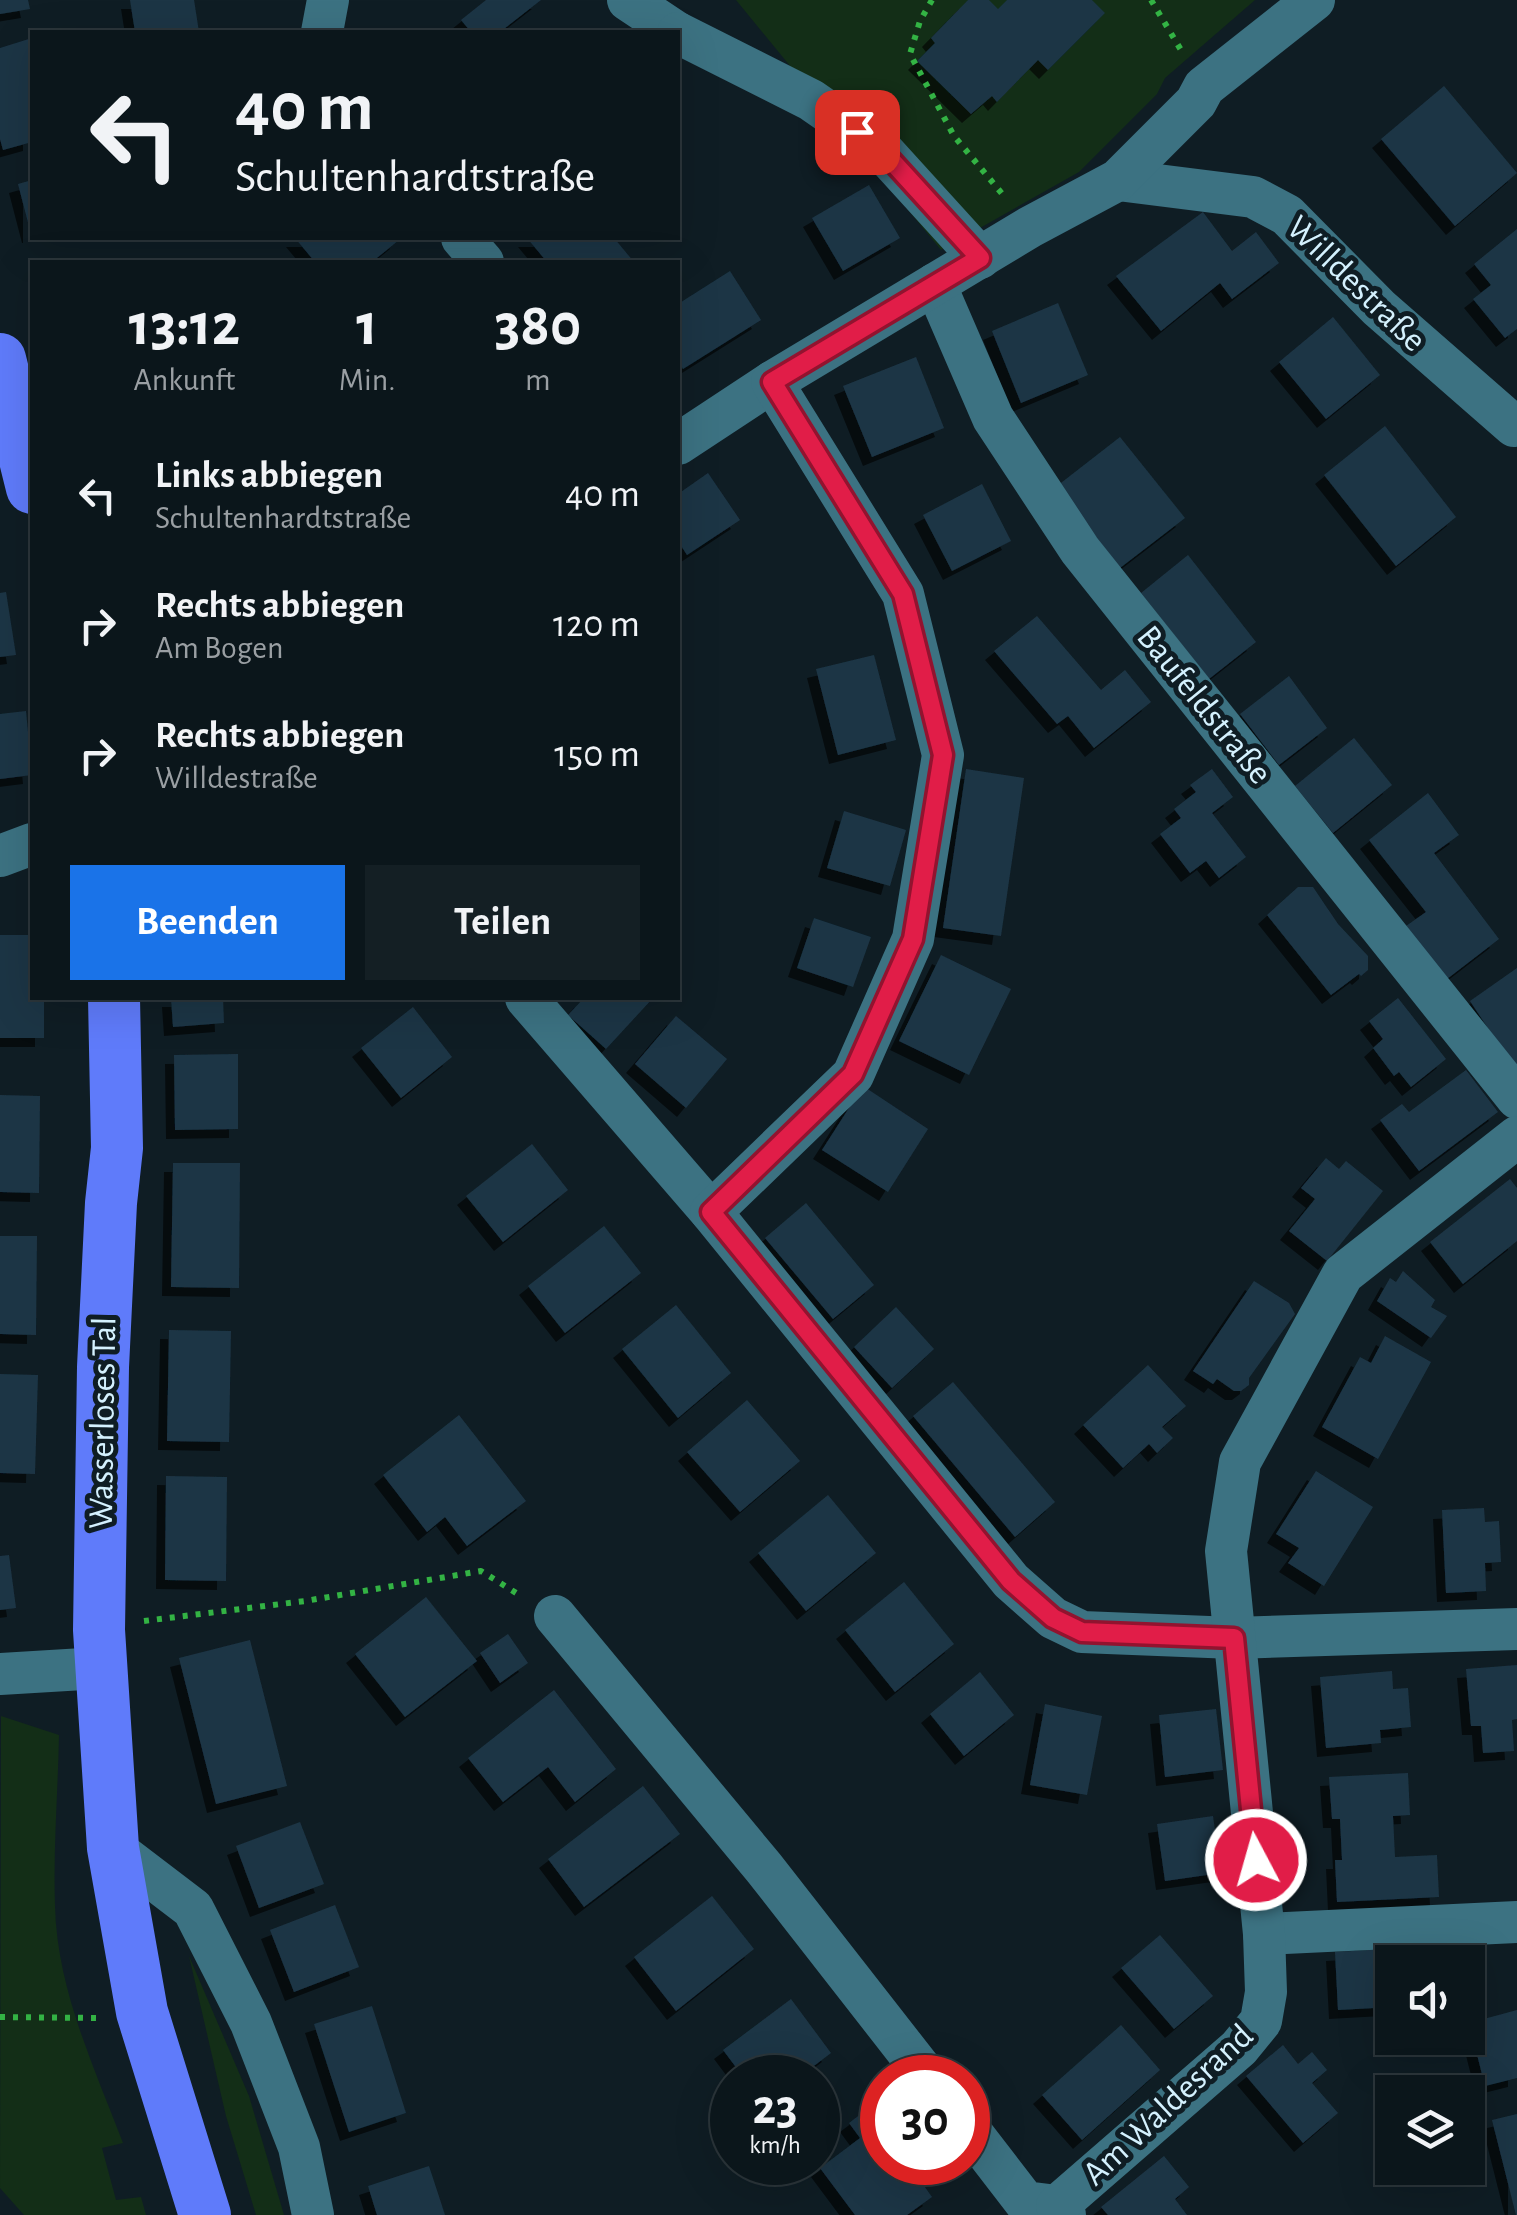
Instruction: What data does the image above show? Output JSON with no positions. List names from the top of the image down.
{
  "streets": {
    "main road": ["Wasserloses Tal"],
    "street": ["Willdestraße", "Baufeldstraße", "Am Waldesrand"]
  },
  "page": {
    "turn": ["40 m", "Schultenhardtstraße"],
    "eta": [
      "13:12",
      "Ankunft",
      "1",
      "Min.",
      "380",
      "m"
    ],
    "list": [
      {
        "name": "Links abbiegen",
        "note": "Schultenhardtstraße",
        "value": "40 m"
      },
      {
        "name": "Rechts abbiegen",
        "note": "Am Bogen",
        "value": "120 m"
      },
      {
        "name": "Rechts abbiegen",
        "note": "Willdestraße",
        "value": "150 m"
      }
    ],
    "buttons": ["Beenden", "Teilen"],
    "speed": "23 km/h",
    "limit": "30"
  }
}
